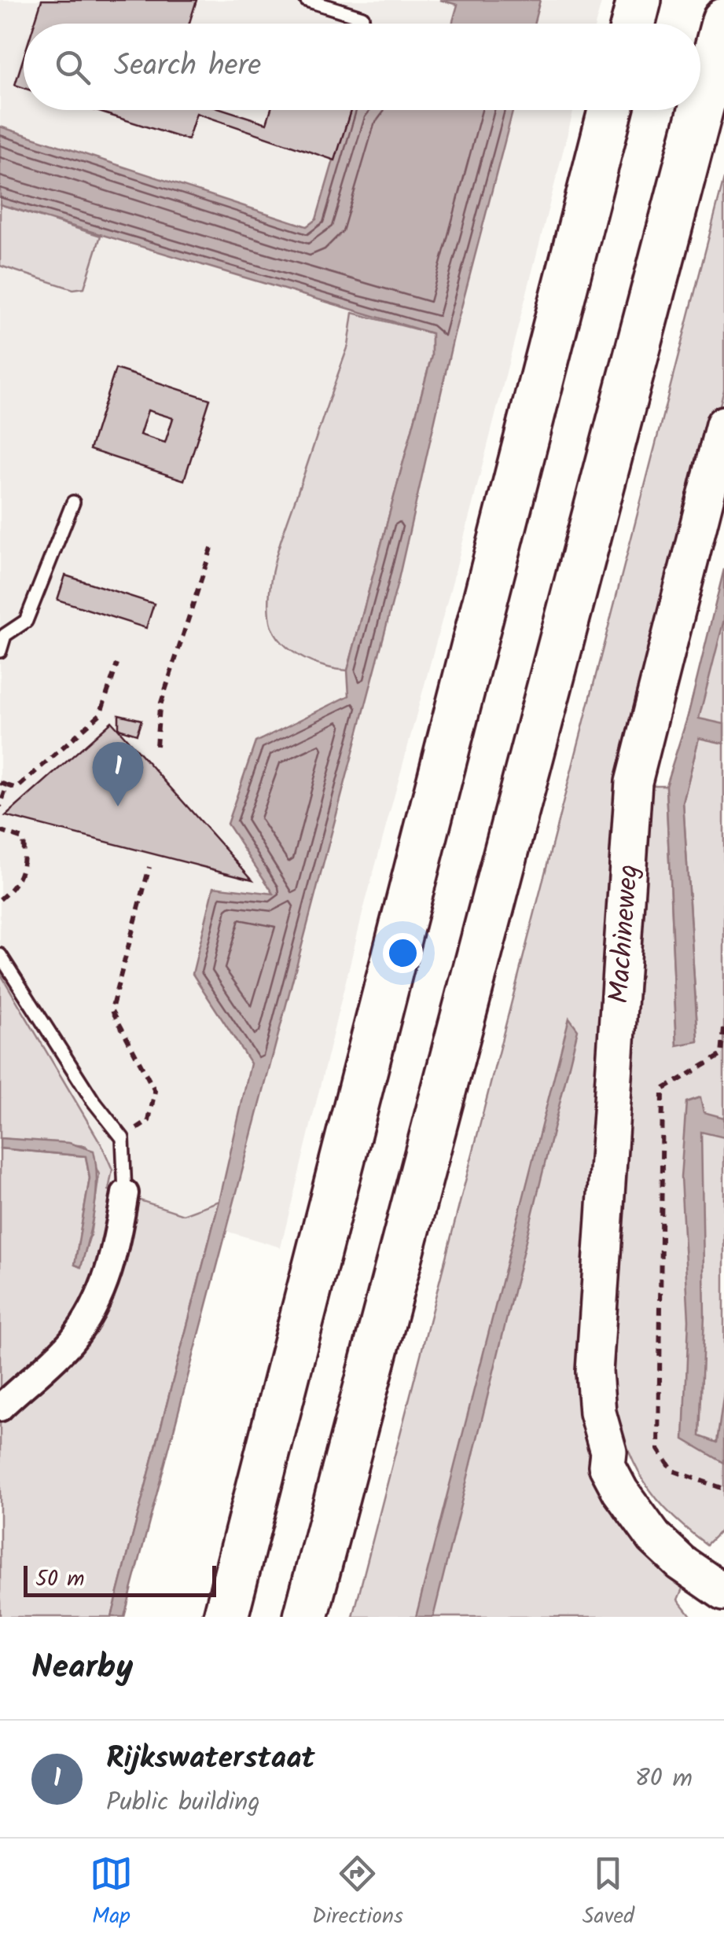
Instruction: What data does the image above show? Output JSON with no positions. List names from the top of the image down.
{
  "streets": {
    "street": ["Machineweg"]
  },
  "scale_bar": "50 m",
  "page": {
    "search": "Search here",
    "pins": "1",
    "scale": "50 m",
    "heading": "Nearby",
    "list": [
      {
        "mark": "1",
        "name": "Rijkswaterstaat",
        "note": "Public building",
        "value": "80 m"
      }
    ],
    "nav": ["Map", "Directions", "Saved"]
  }
}
